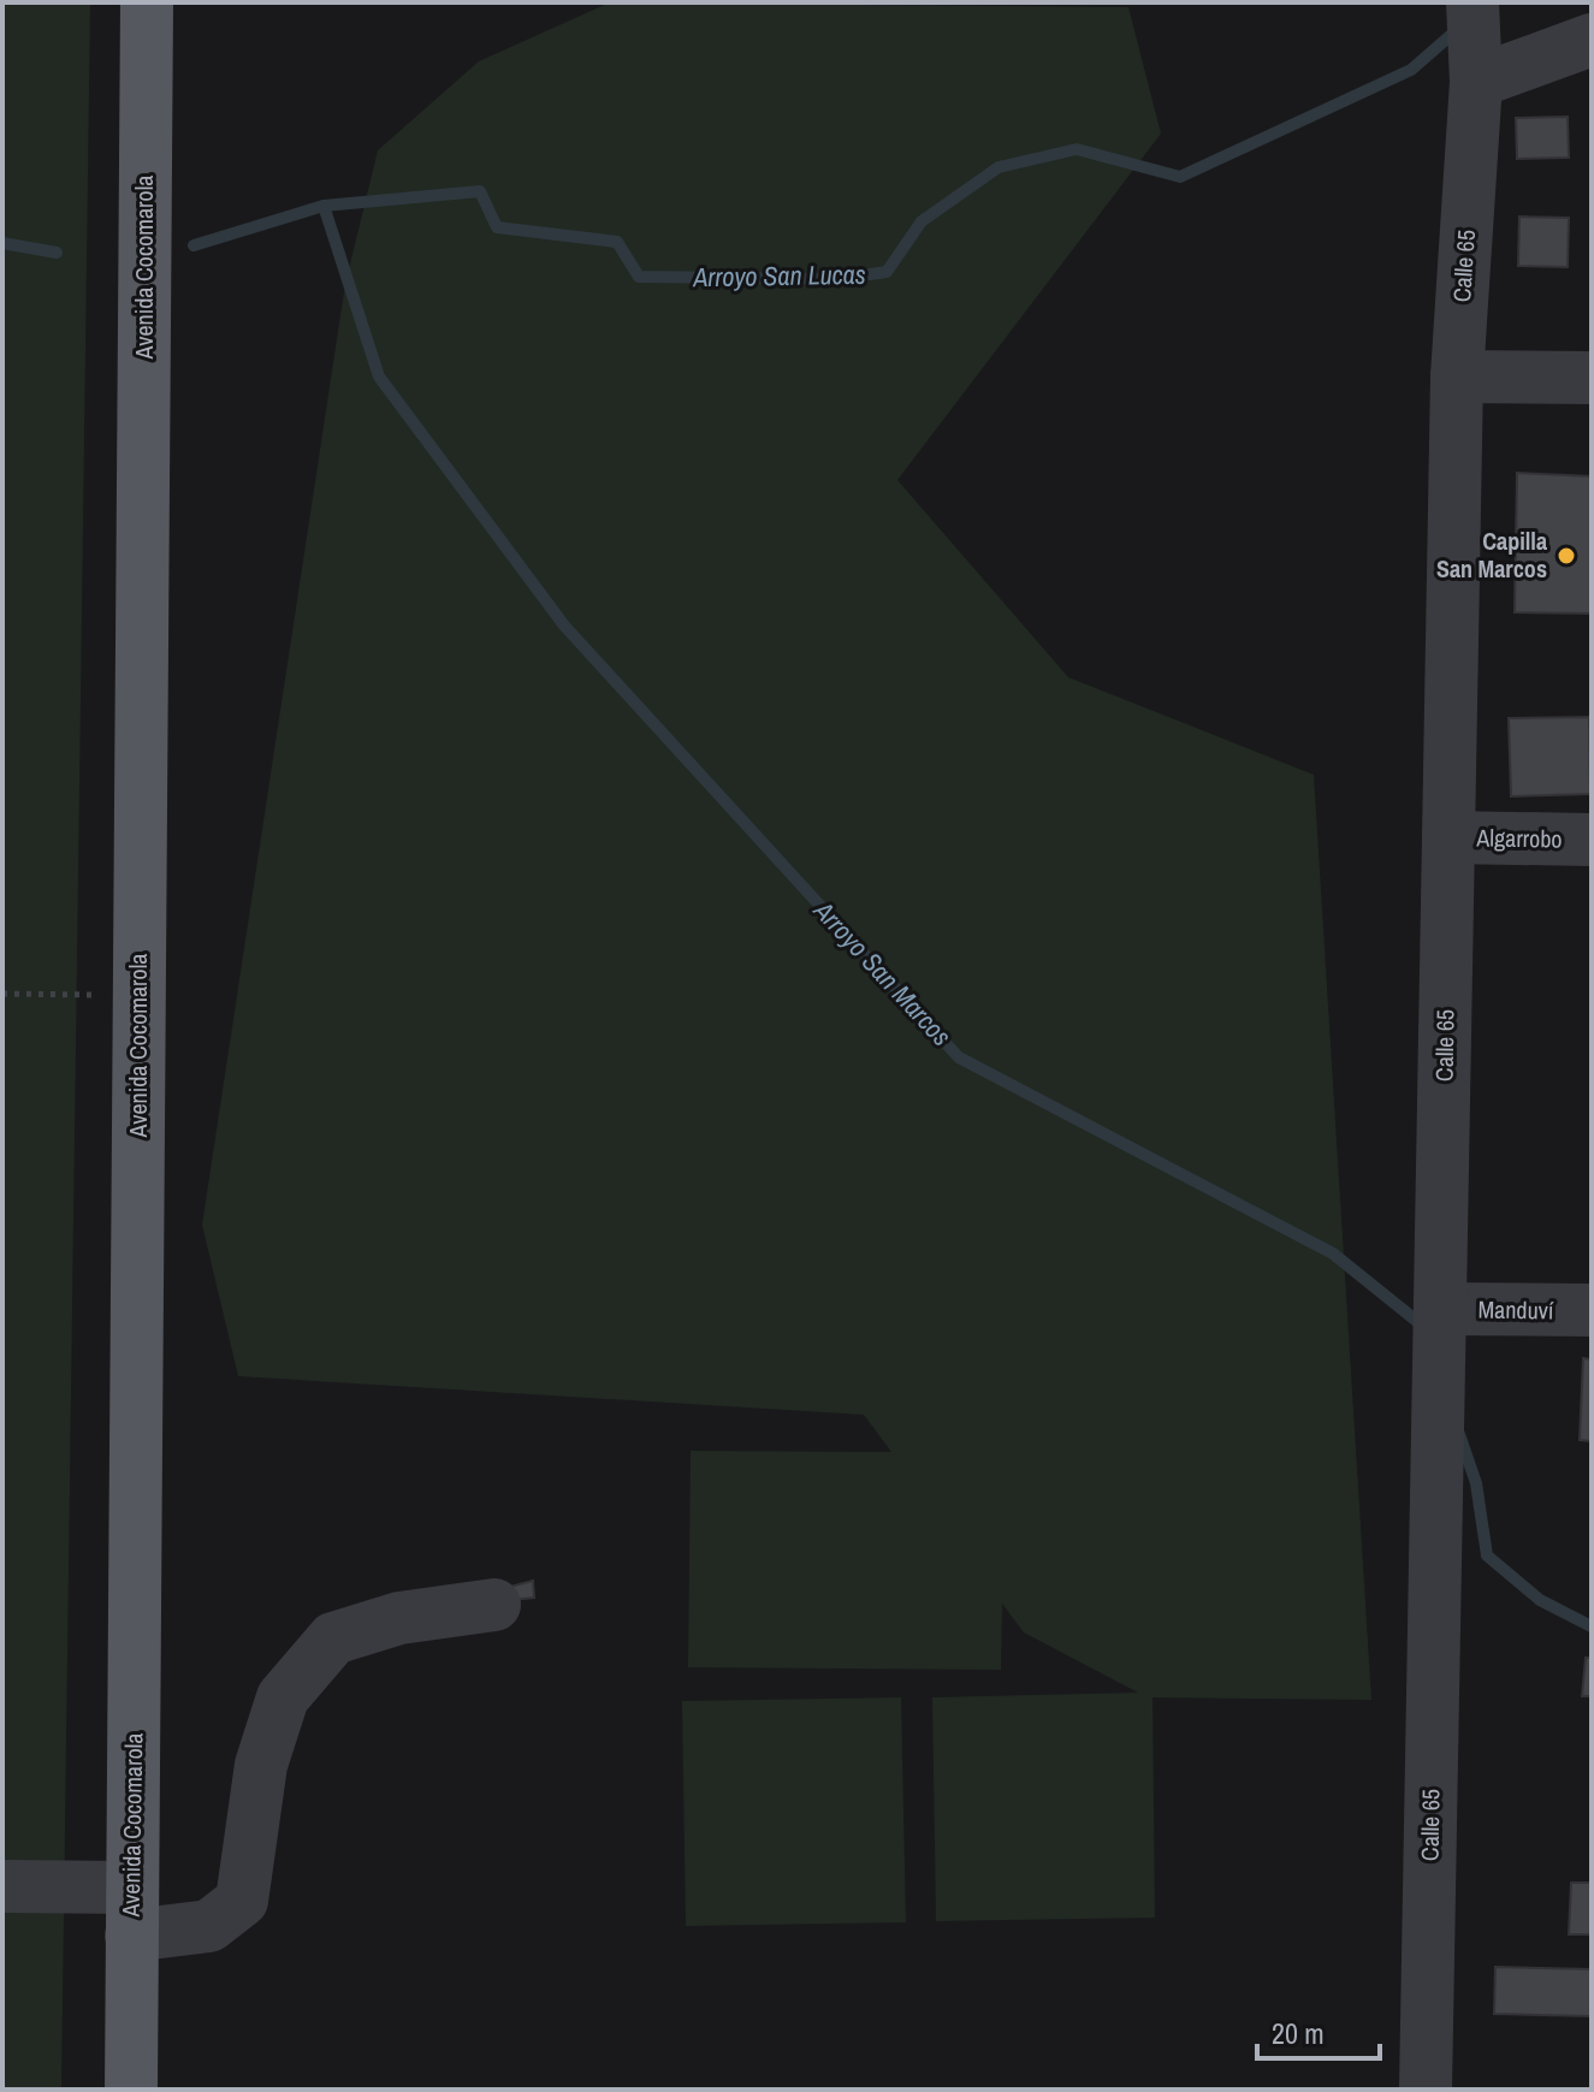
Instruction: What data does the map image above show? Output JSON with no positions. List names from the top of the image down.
{
  "streets": {
    "main road": ["Avenida Cocomarola"],
    "street": ["Calle 65", "Algarrobo", "Manduví"]
  },
  "crossings": [
    ["Calle 65", "Algarrobo"],
    ["Calle 65", "Manduví"]
  ],
  "water": ["Arroyo San Lucas", "Arroyo San Marcos"],
  "places": ["Capilla San Marcos"],
  "scale_bar": "20 m"
}
